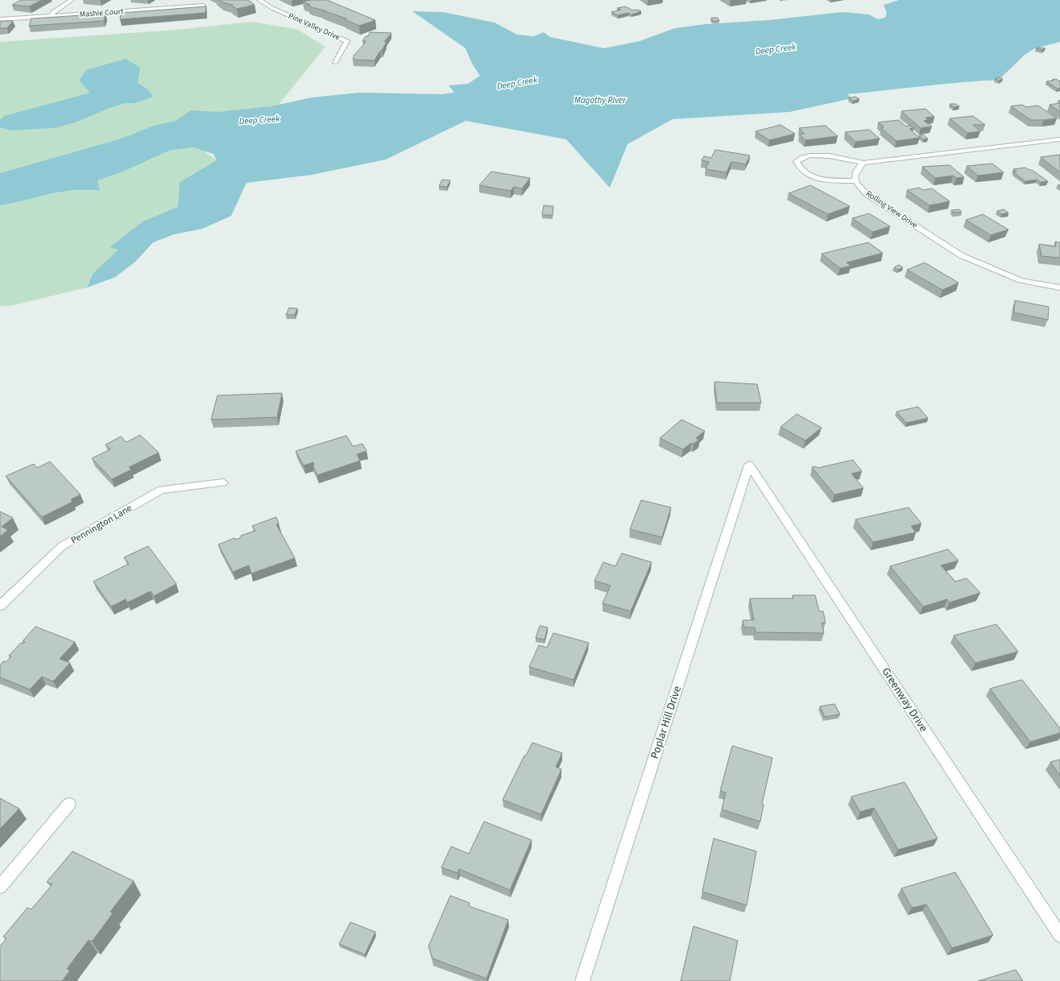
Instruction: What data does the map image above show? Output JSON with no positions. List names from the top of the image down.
{
  "streets": {
    "street": [
      "Mashie Court",
      "Pine Valley Drive",
      "Rolling View Drive",
      "Pennington Lane",
      "Greenway Drive",
      "Poplar Hill Drive"
    ]
  },
  "crossings": [
    ["Greenway Drive", "Poplar Hill Drive"]
  ],
  "water": ["Deep Creek", "Magothy River"]
}
